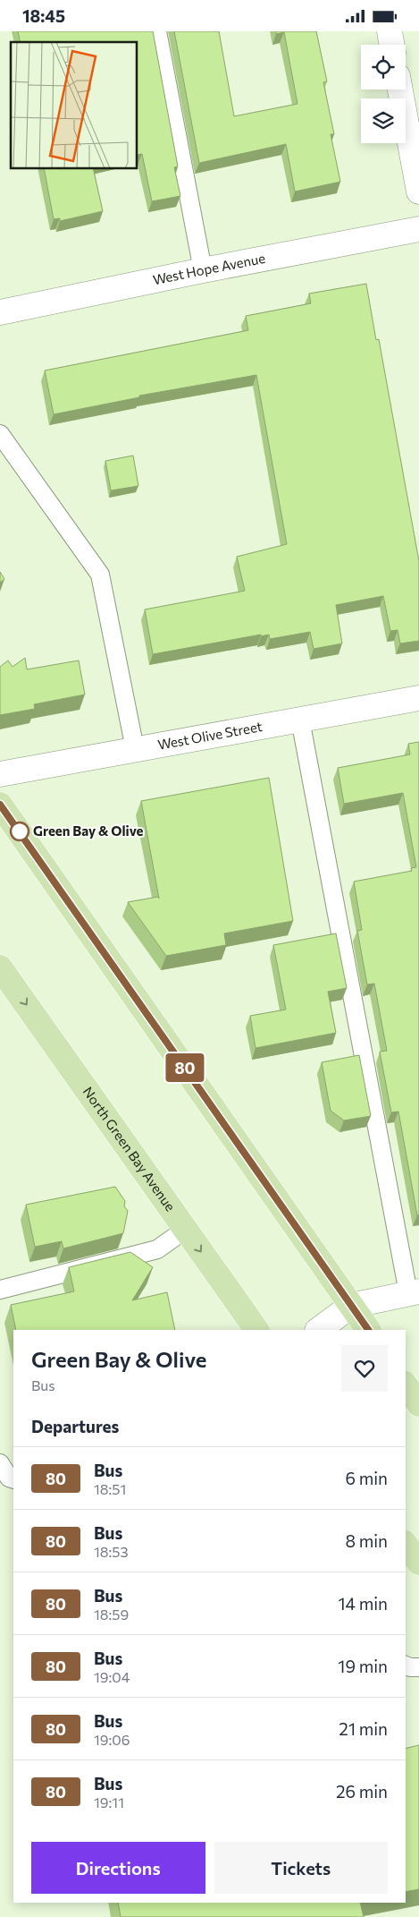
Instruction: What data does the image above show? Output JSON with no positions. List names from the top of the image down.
{
  "streets": {
    "main road": ["North Green Bay Avenue"],
    "street": ["West Hope Avenue", "West Olive Street"]
  },
  "places": ["Green Bay & Olive"],
  "lines": ["bus line 80"],
  "page": {
    "status": "18:45",
    "on_map": "80",
    "heading": [
      ["Green Bay & Olive", "Bus"],
      "Departures"
    ],
    "list": [
      {
        "mark": "80",
        "name": "Bus",
        "note": "18:51",
        "value": "6 min"
      },
      {
        "mark": "80",
        "name": "Bus",
        "note": "18:53",
        "value": "8 min"
      },
      {
        "mark": "80",
        "name": "Bus",
        "note": "18:59",
        "value": "14 min"
      },
      {
        "mark": "80",
        "name": "Bus",
        "note": "19:04",
        "value": "19 min"
      },
      {
        "mark": "80",
        "name": "Bus",
        "note": "19:06",
        "value": "21 min"
      },
      {
        "mark": "80",
        "name": "Bus",
        "note": "19:11",
        "value": "26 min"
      }
    ],
    "buttons": ["Directions", "Tickets"]
  }
}
